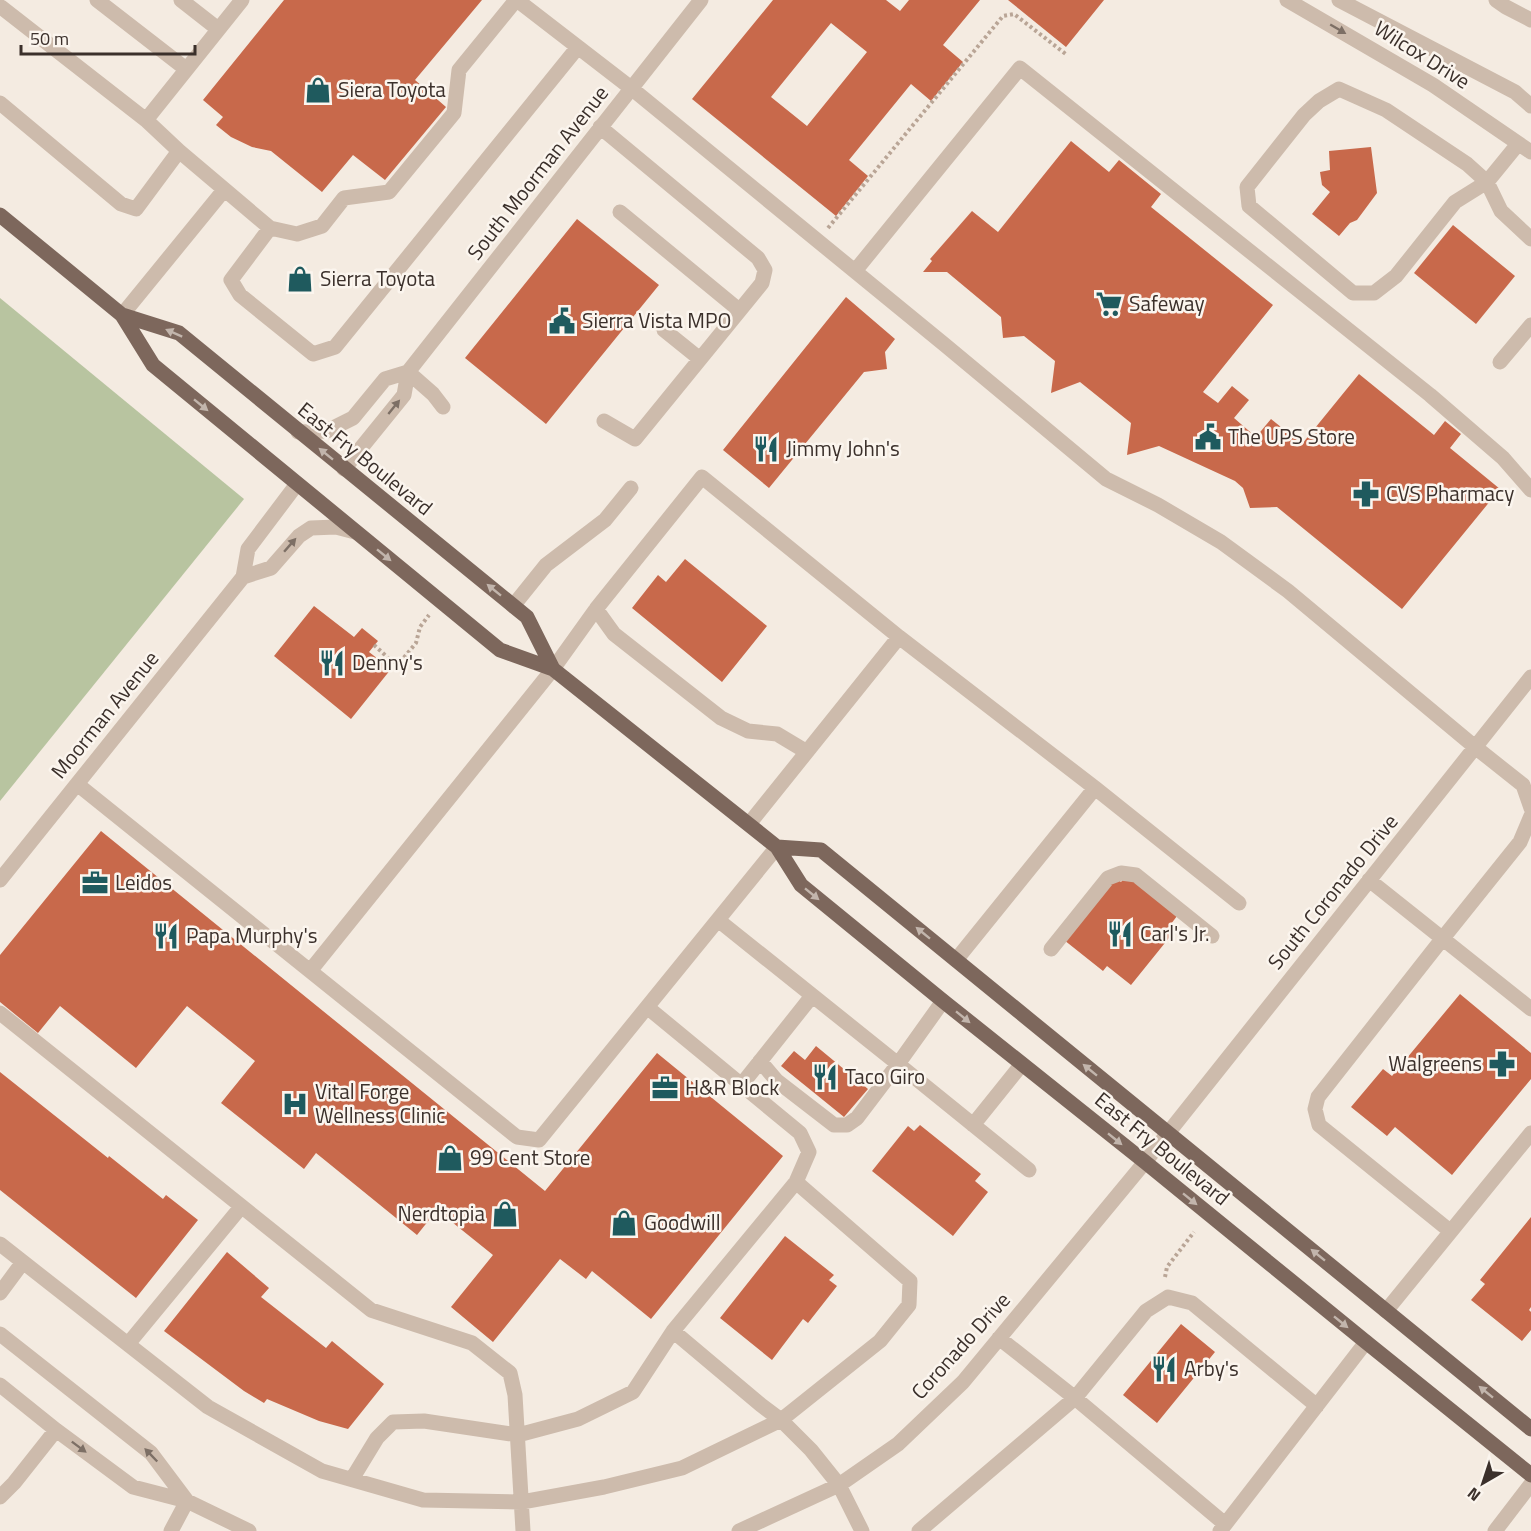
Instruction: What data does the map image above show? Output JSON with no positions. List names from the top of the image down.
{
  "streets": {
    "main road": ["East Fry Boulevard"],
    "street": [
      "Wilcox Drive",
      "South Moorman Avenue",
      "Moorman Avenue",
      "South Coronado Drive",
      "Coronado Drive"
    ]
  },
  "crossings": [
    ["South Moorman Avenue", "East Fry Boulevard"],
    ["East Fry Boulevard", "Moorman Avenue"],
    ["East Fry Boulevard", "South Coronado Drive"],
    ["East Fry Boulevard", "Coronado Drive"],
    ["South Coronado Drive", "Coronado Drive"]
  ],
  "places": {
    "shop": [
      "Siera Toyota",
      "Sierra Toyota",
      "99 Cent Store",
      "Nerdtopia",
      "Goodwill"
    ],
    "supermarket": ["Safeway"],
    "public building": ["Sierra Vista MPO", "The UPS Store"],
    "restaurant": [
      "Jimmy John's",
      "Denny's",
      "Carl's Jr.",
      "Papa Murphy's",
      "Taco Giro",
      "Arby's"
    ],
    "pharmacy": ["CVS Pharmacy", "Walgreens"],
    "office": ["Leidos", "H&R Block"],
    "hospital": ["Vital Forge Wellness Clinic"]
  },
  "scale_bar": "50 m",
  "north": "bottom left"
}
